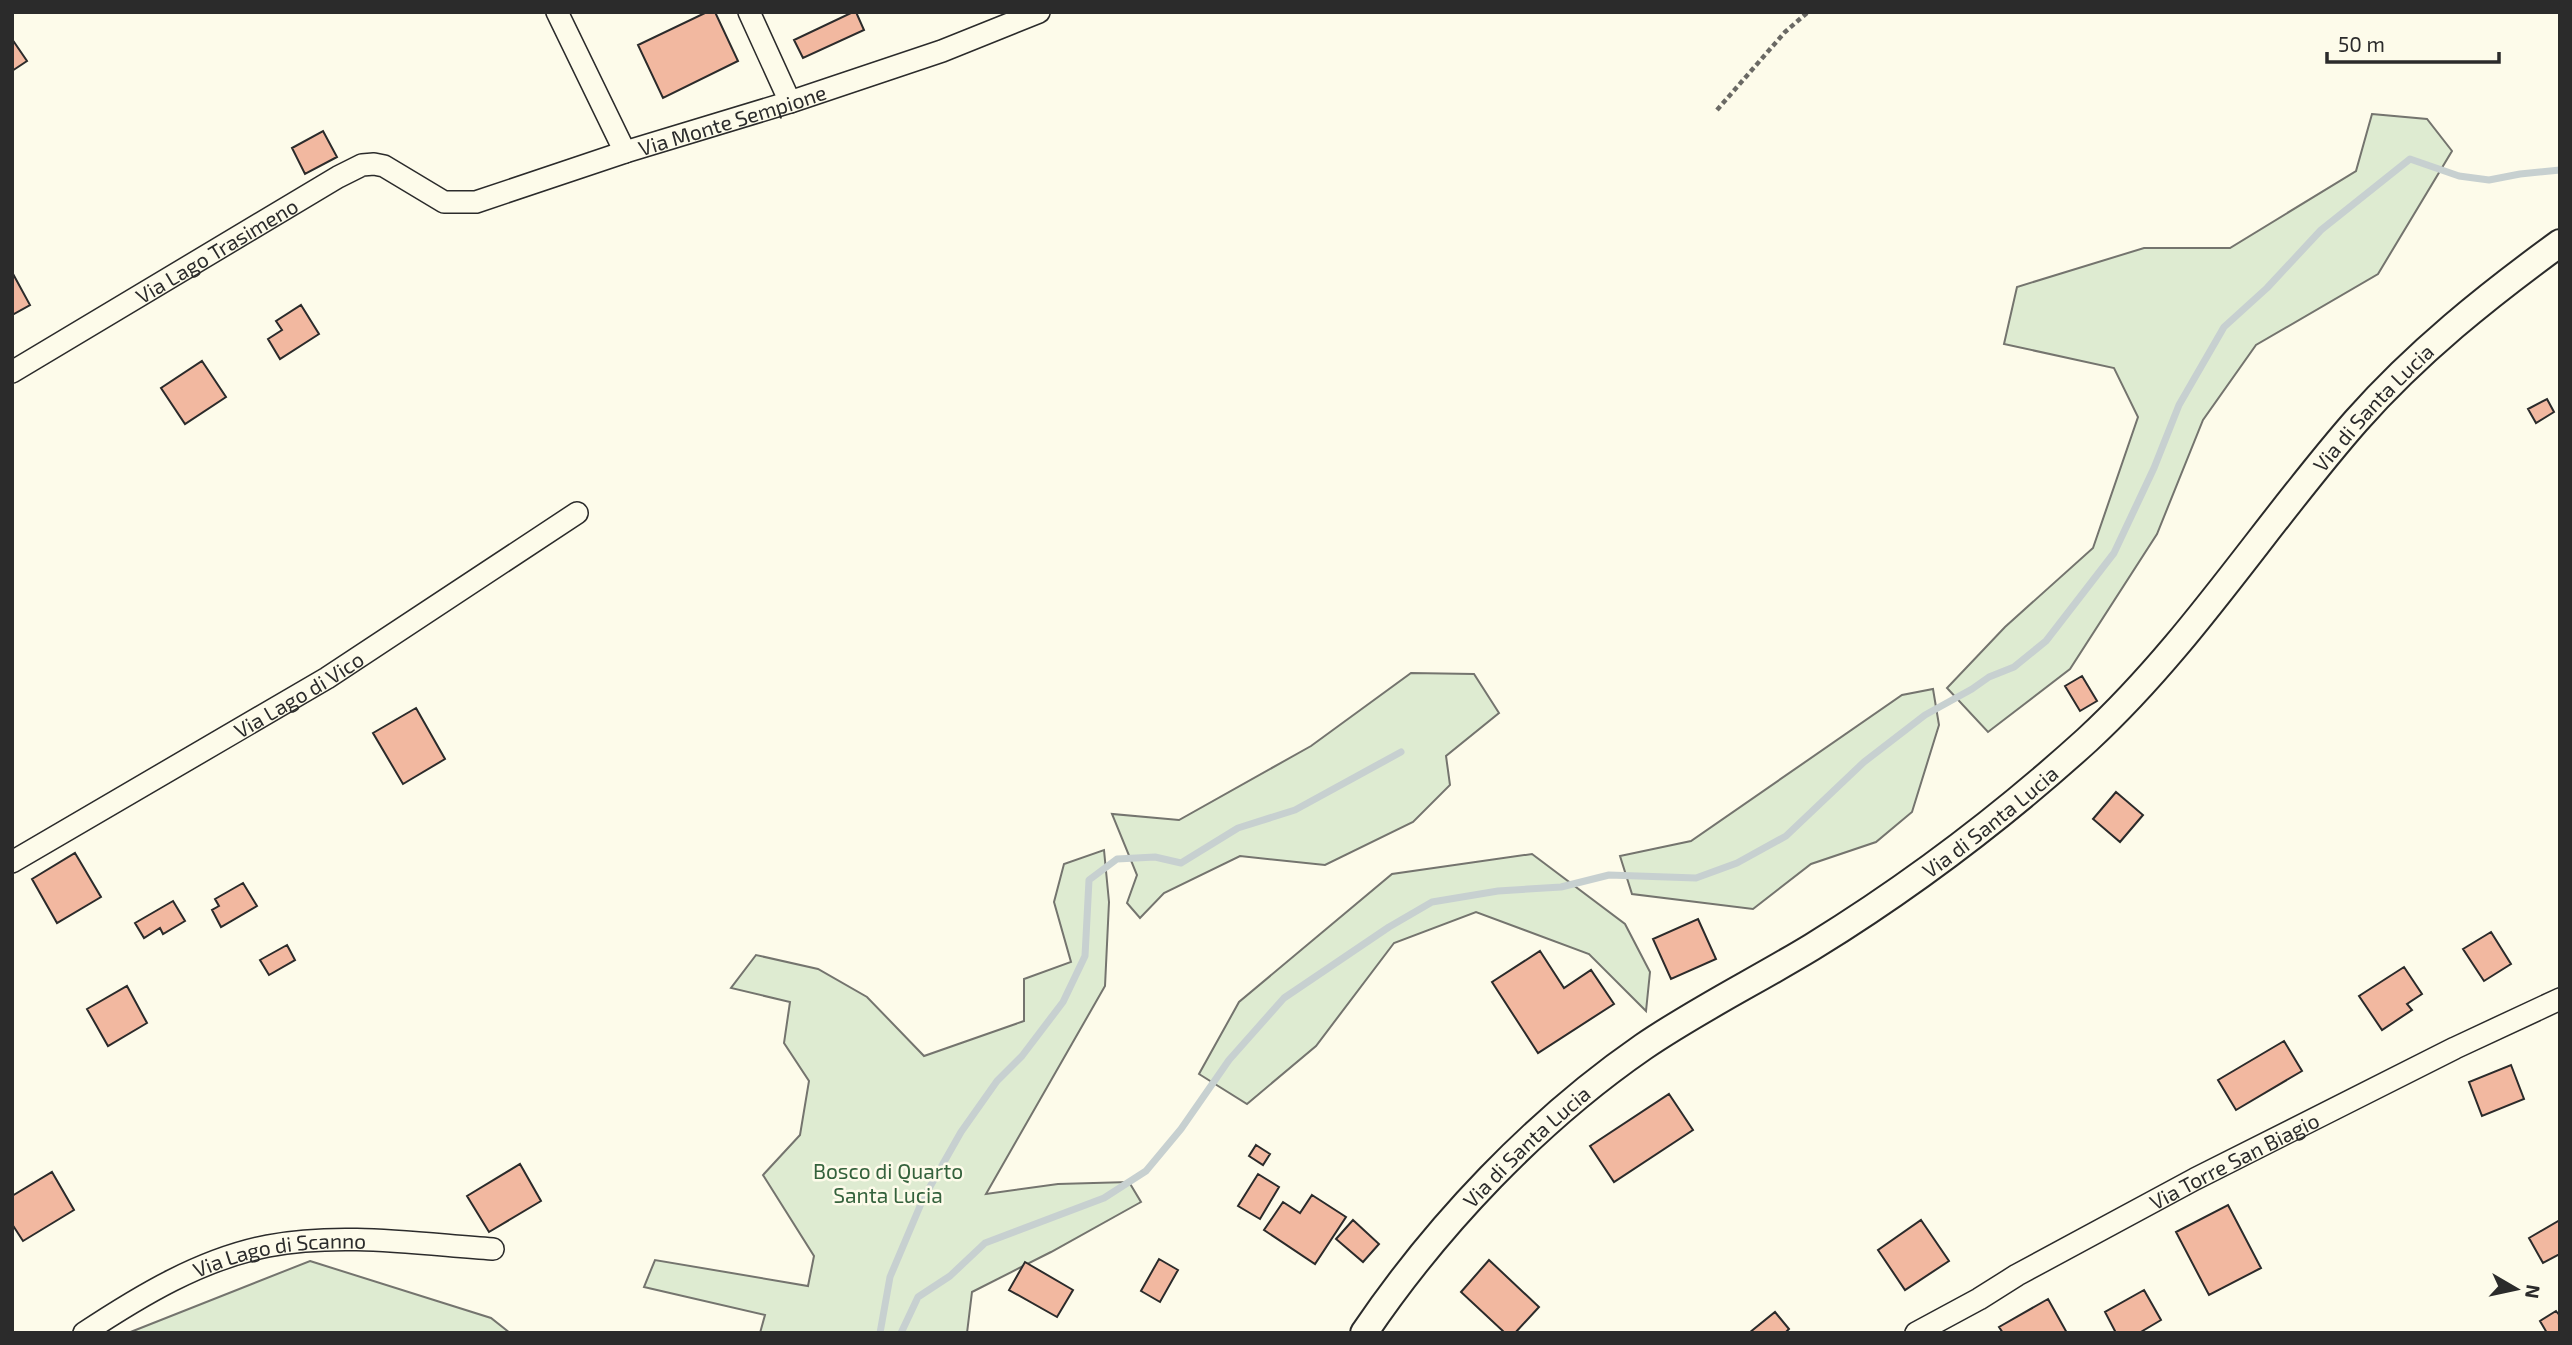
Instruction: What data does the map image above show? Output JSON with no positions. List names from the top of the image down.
{
  "streets": {
    "street": [
      "Via Monte Sempione",
      "Via Lago Trasimeno",
      "Via di Santa Lucia",
      "Via Lago di Vico",
      "Via Torre San Biagio",
      "Via Lago di Scanno"
    ]
  },
  "crossings": [
    ["Via Monte Sempione", "Via Lago Trasimeno"]
  ],
  "parks": ["Bosco di Quarto Santa Lucia"],
  "scale_bar": "50 m",
  "north": "right"
}
